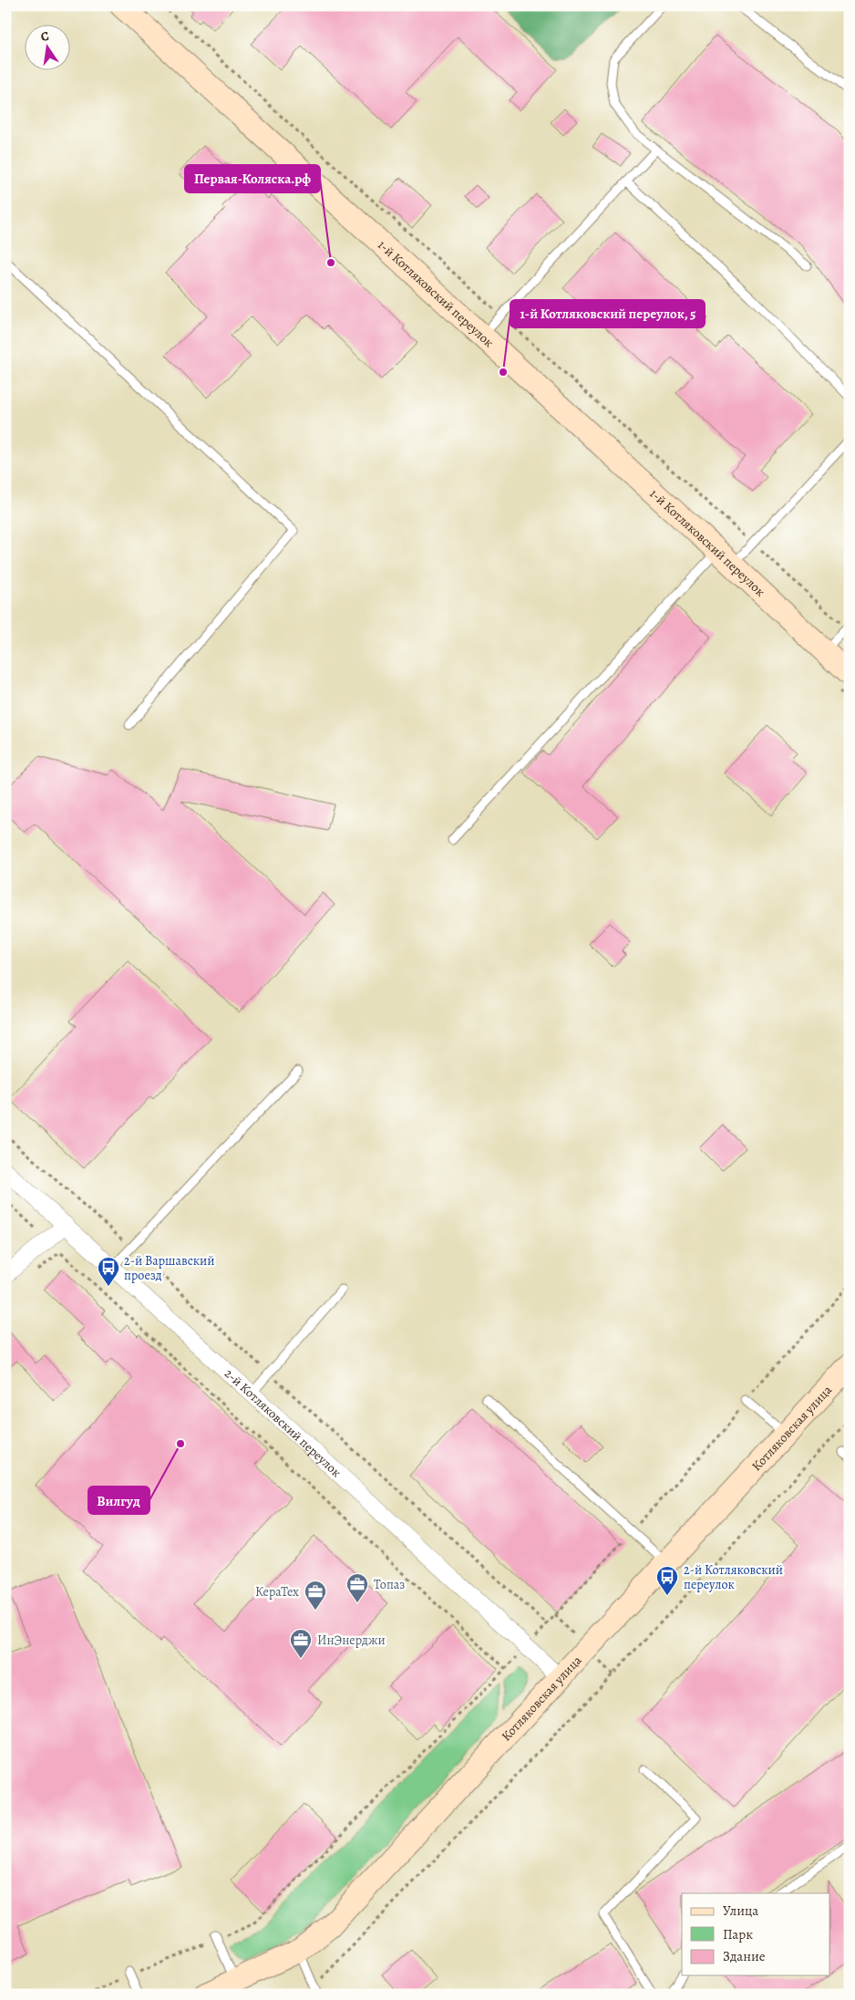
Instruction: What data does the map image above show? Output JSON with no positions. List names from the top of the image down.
{
  "streets": {
    "street": ["1-й Котляковский переулок", "2-й Котляковский переулок", "Котляковская улица"]
  },
  "crossings": [
    ["2-й Котляковский переулок", "Котляковская улица"]
  ],
  "places": {
    "other": ["Первая-Коляска.рф", "1-й Котляковский переулок, 5", "Вилгуд"],
    "bus stop": ["2-й Варшавский проезд", "2-й Котляковский переулок"],
    "office": ["Топаз", "КераТех", "ИнЭнерджи"]
  },
  "legend": ["Улица", "Парк", "Здание"],
  "north": "top"
}
